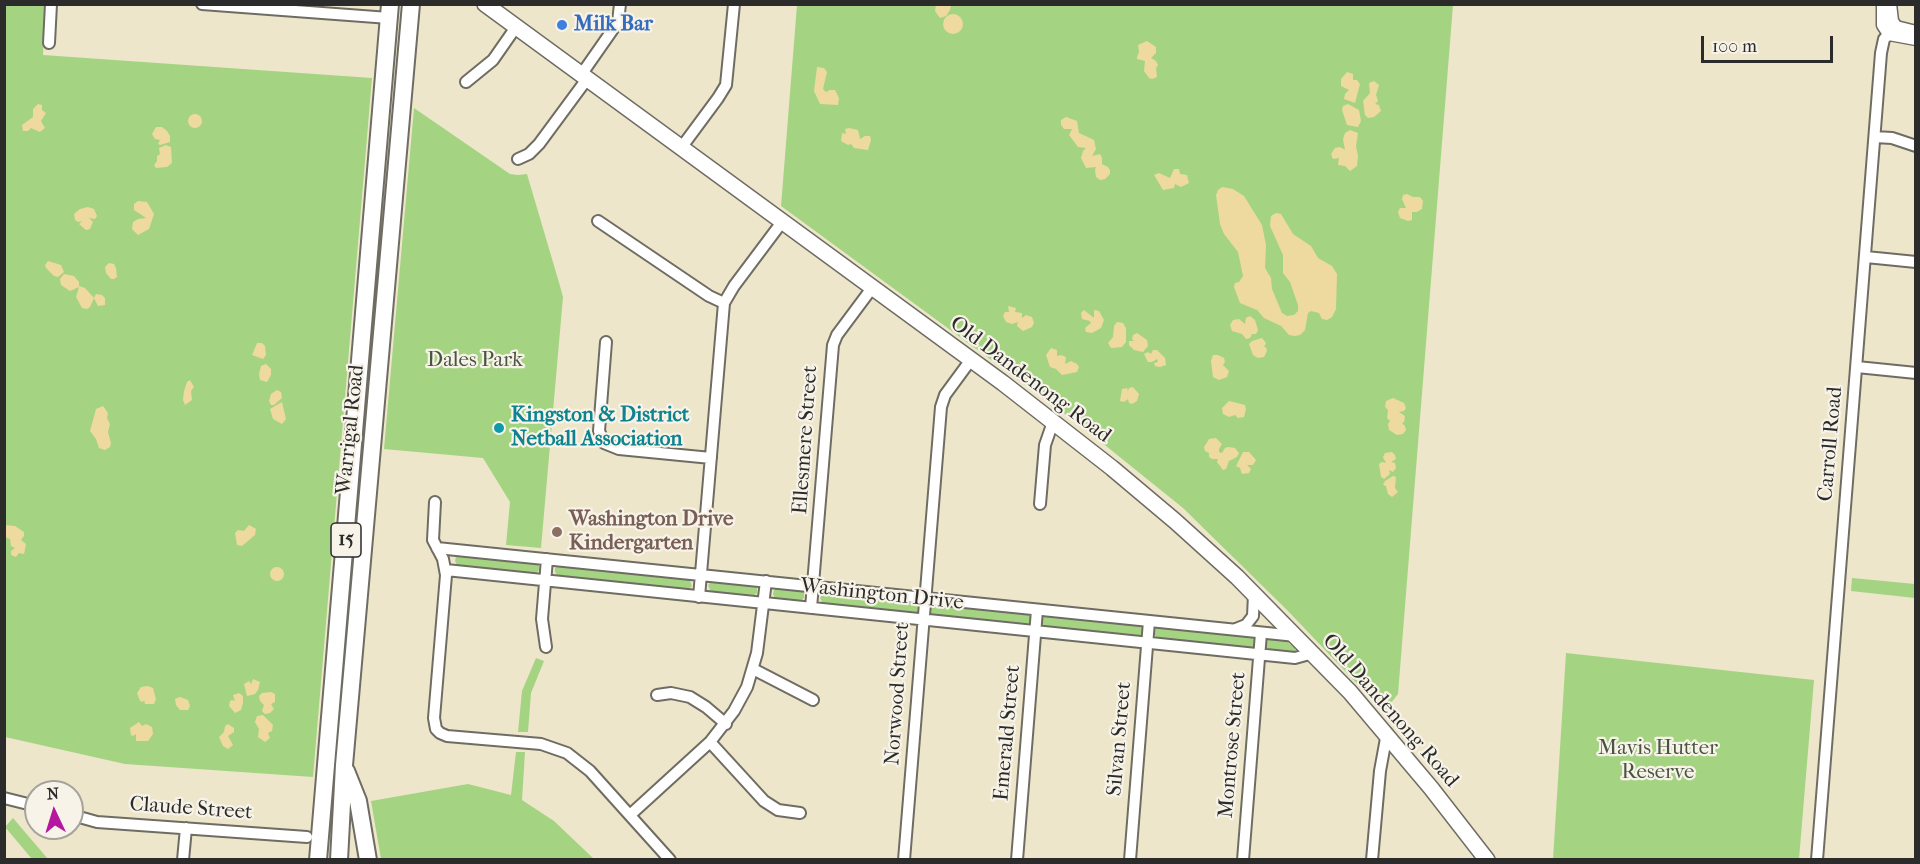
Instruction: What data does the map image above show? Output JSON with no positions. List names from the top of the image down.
{
  "streets": {
    "highway": ["Warrigal Road", "15"],
    "main road": ["Old Dandenong Road"],
    "street": [
      "Ellesmere Street",
      "Carroll Road",
      "Washington Drive",
      "Norwood Street",
      "Emerald Street",
      "Silvan Street",
      "Montrose Street",
      "Claude Street"
    ]
  },
  "crossings": [
    ["Old Dandenong Road", "Ellesmere Street"],
    ["Old Dandenong Road", "Washington Drive"],
    ["Old Dandenong Road", "Norwood Street"],
    ["Ellesmere Street", "Washington Drive"],
    ["Washington Drive", "Norwood Street"],
    ["Washington Drive", "Emerald Street"],
    ["Washington Drive", "Silvan Street"],
    ["Washington Drive", "Montrose Street"]
  ],
  "parks": ["Dales Park", "Mavis Hutter Reserve"],
  "places": ["Milk Bar", "Kingston & District Netball Association", "Washington Drive Kindergarten"],
  "scale_bar": "100 m",
  "north": "top"
}
